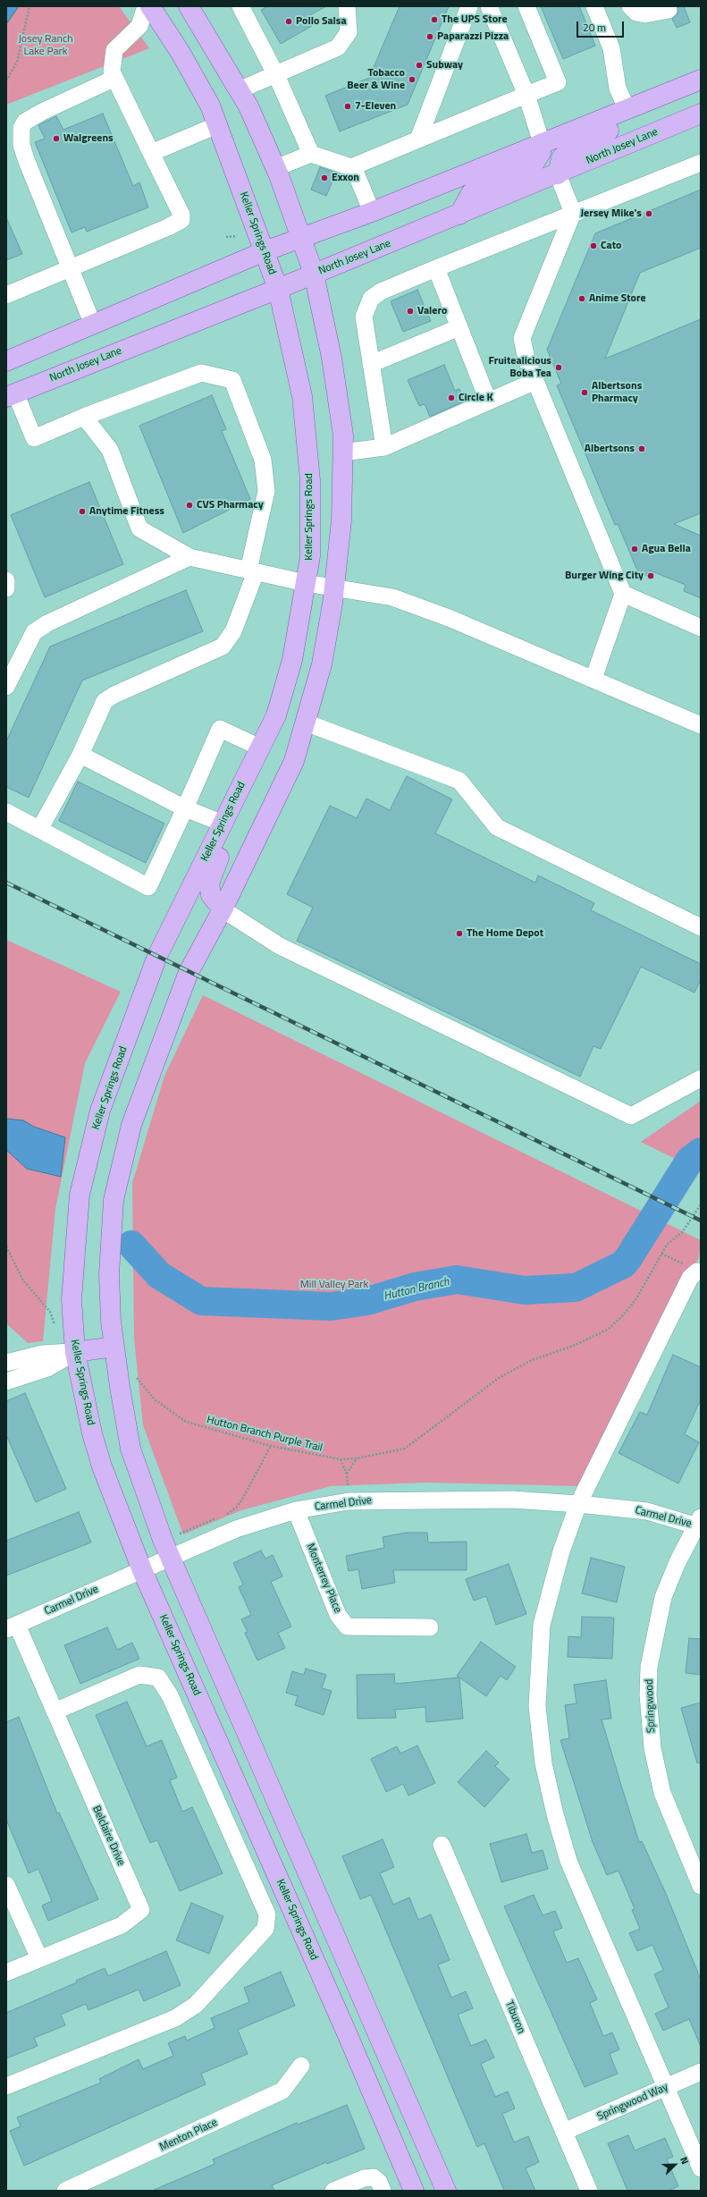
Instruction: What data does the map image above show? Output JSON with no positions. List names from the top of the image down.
{
  "streets": {
    "main road": ["North Josey Lane", "Keller Springs Road"],
    "street": [
      "Carmel Drive",
      "Monterrey Place",
      "Springwood",
      "Belclaire Drive",
      "Tiburon",
      "Springwood Way",
      "Menton Place"
    ],
    "path": ["Hutton Branch Purple Trail"]
  },
  "crossings": [
    ["North Josey Lane", "Keller Springs Road"],
    ["Keller Springs Road", "Carmel Drive"],
    ["Carmel Drive", "Monterrey Place"],
    ["Carmel Drive", "Springwood"],
    ["Carmel Drive", "Belclaire Drive"],
    ["Tiburon", "Springwood Way"]
  ],
  "water": ["Hutton Branch"],
  "parks": ["Josey Ranch Lake Park", "Mill Valley Park"],
  "places": [
    "The UPS Store",
    "Pollo Salsa",
    "Paparazzi Pizza",
    "Subway",
    "Tobacco Beer & Wine",
    "7-Eleven",
    "Walgreens",
    "Exxon",
    "Jersey Mike's",
    "Cato",
    "Anime Store",
    "Valero",
    "Fruitealicious Boba Tea",
    "Albertsons Pharmacy",
    "Circle K",
    "Albertsons",
    "CVS Pharmacy",
    "Anytime Fitness",
    "Agua Bella",
    "Burger Wing City",
    "The Home Depot"
  ],
  "scale_bar": "20 m",
  "north": "top right"
}
